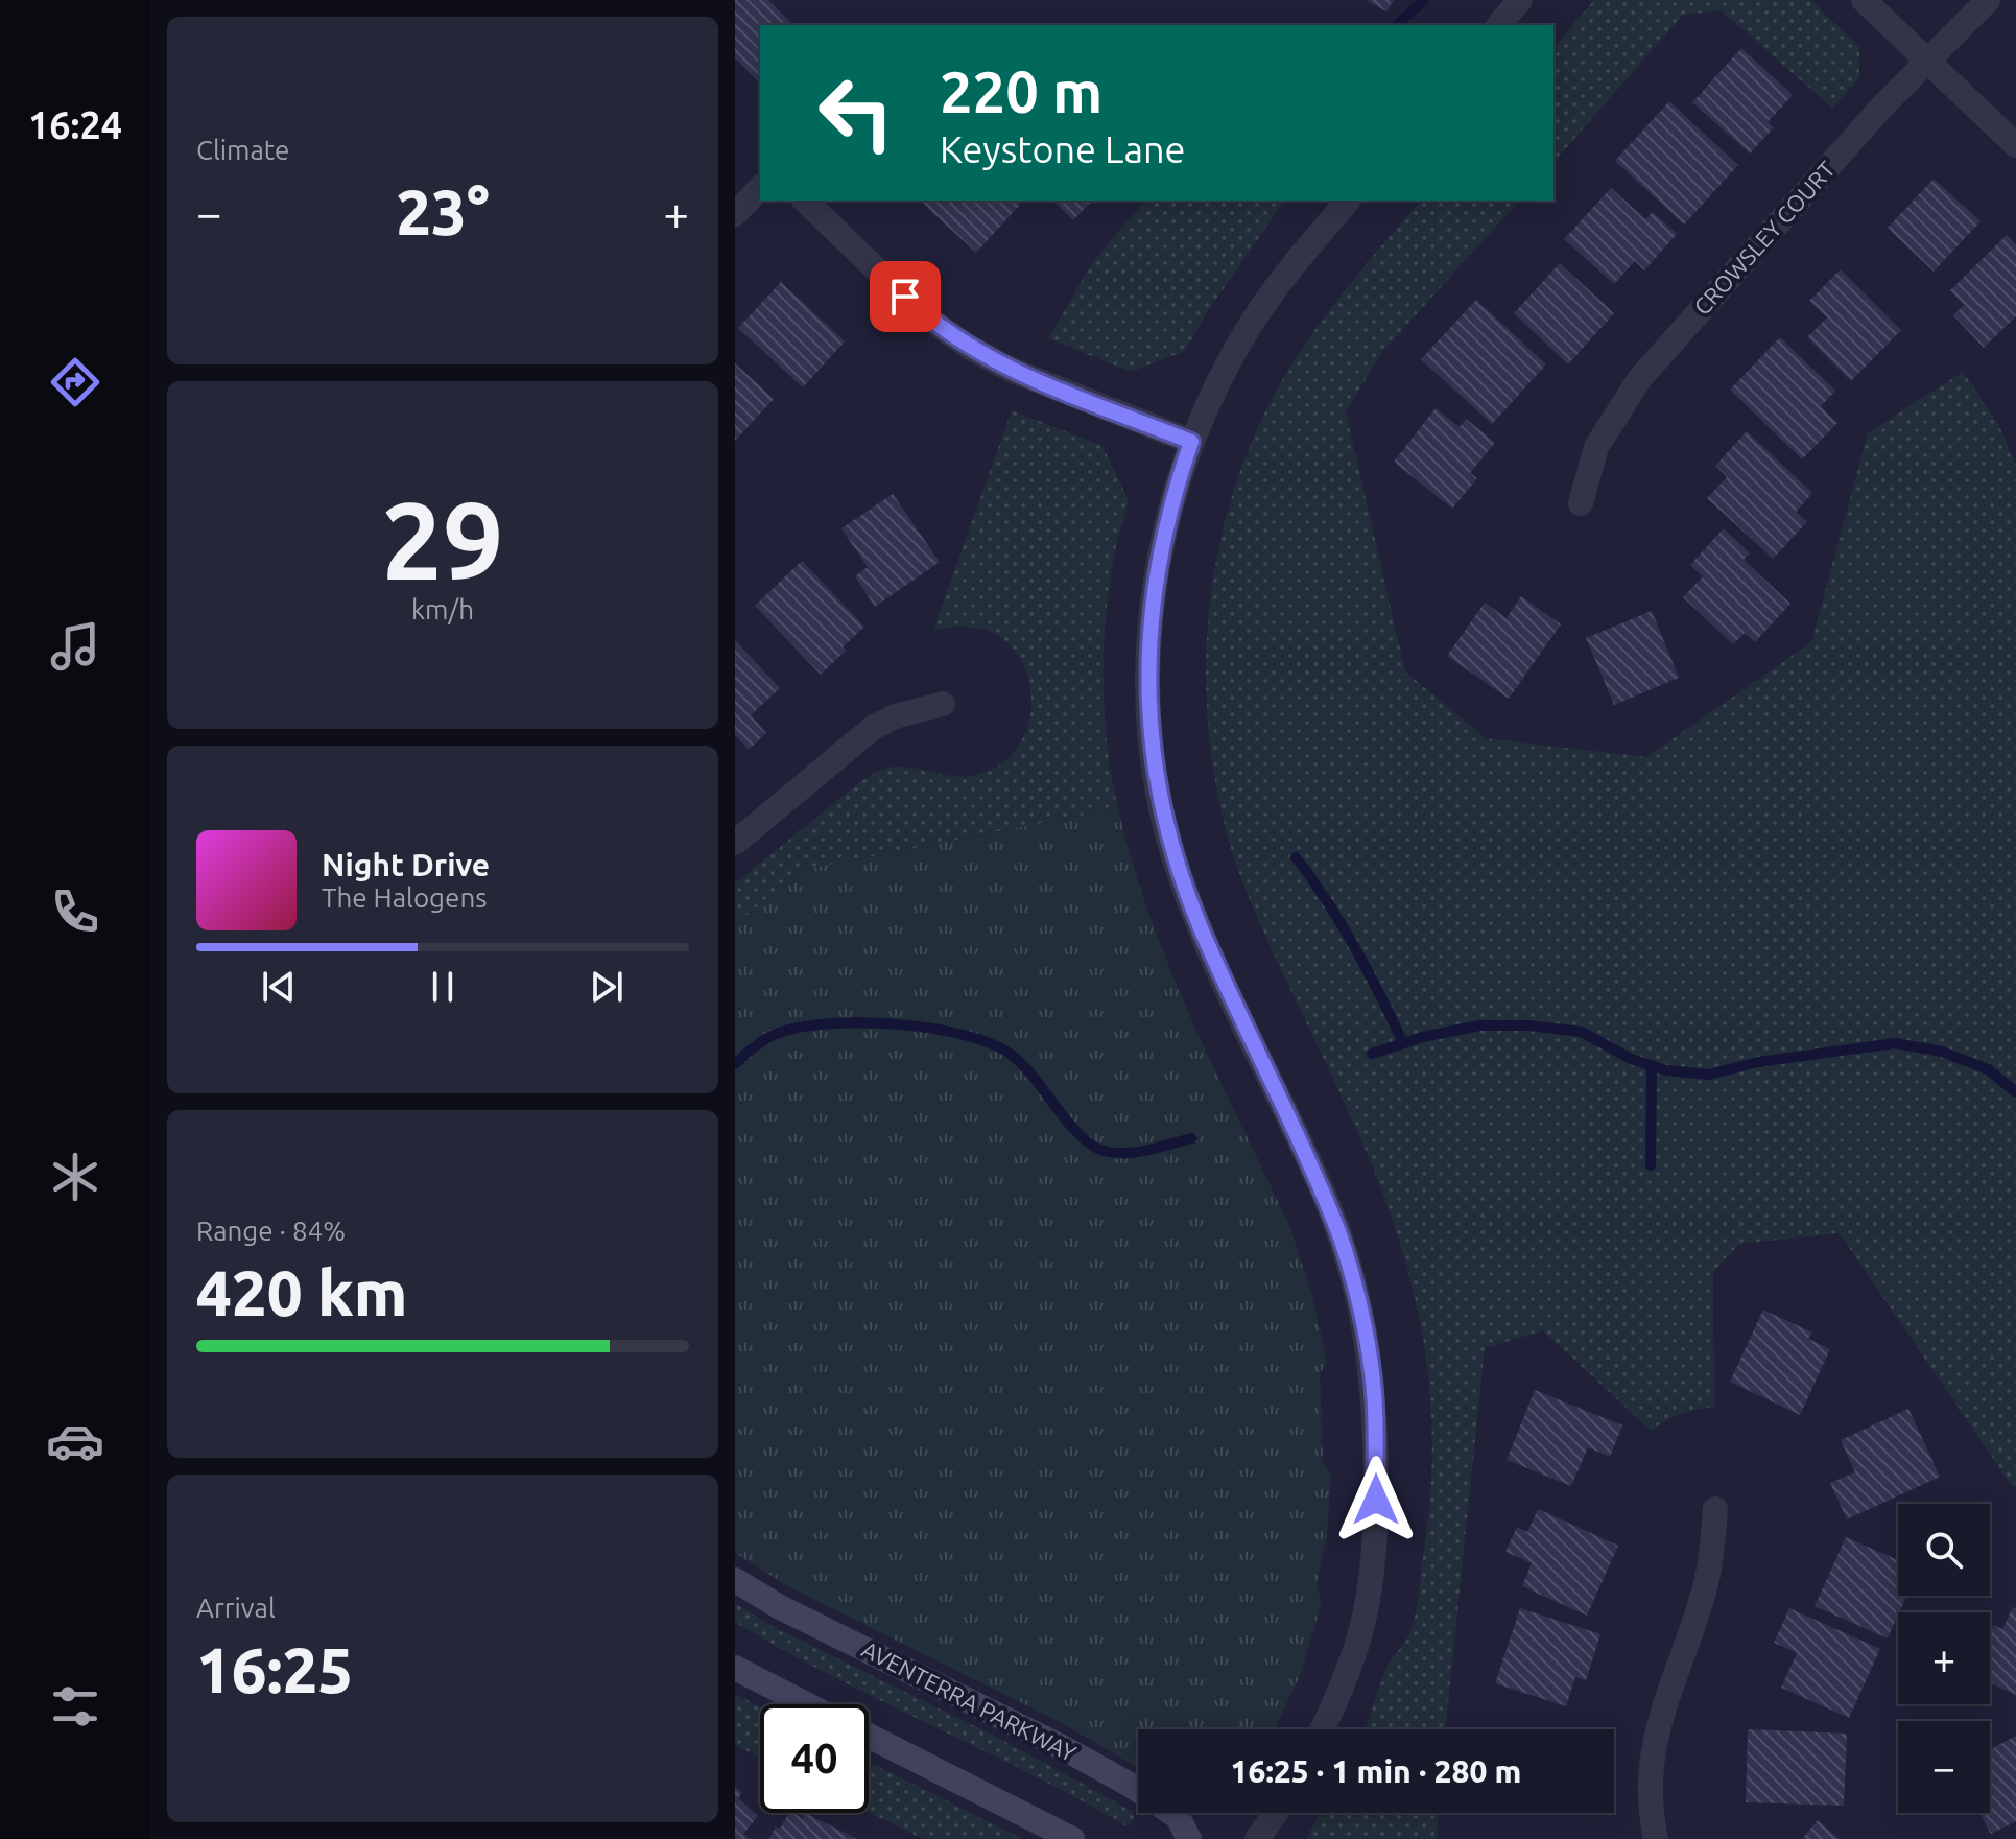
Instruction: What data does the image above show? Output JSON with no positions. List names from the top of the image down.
{
  "streets": {
    "main road": ["AVENTERRA PARKWAY"],
    "street": ["CROWSLEY COURT"]
  },
  "page": {
    "tabs": "16:24",
    "tile": [
      "Climate",
      ["29", "km/h"],
      ["Range · 84%", "420 km"],
      ["Arrival", "16:25"]
    ],
    "turn": ["220 m", "Keystone Lane"],
    "heat": ["−", "23°", "+"],
    "song": ["Night Drive", "The Halogens"],
    "map_buttons": ["+", "−"],
    "limit": "40",
    "trip": "16:25 · 1 min · 280 m"
  }
}
